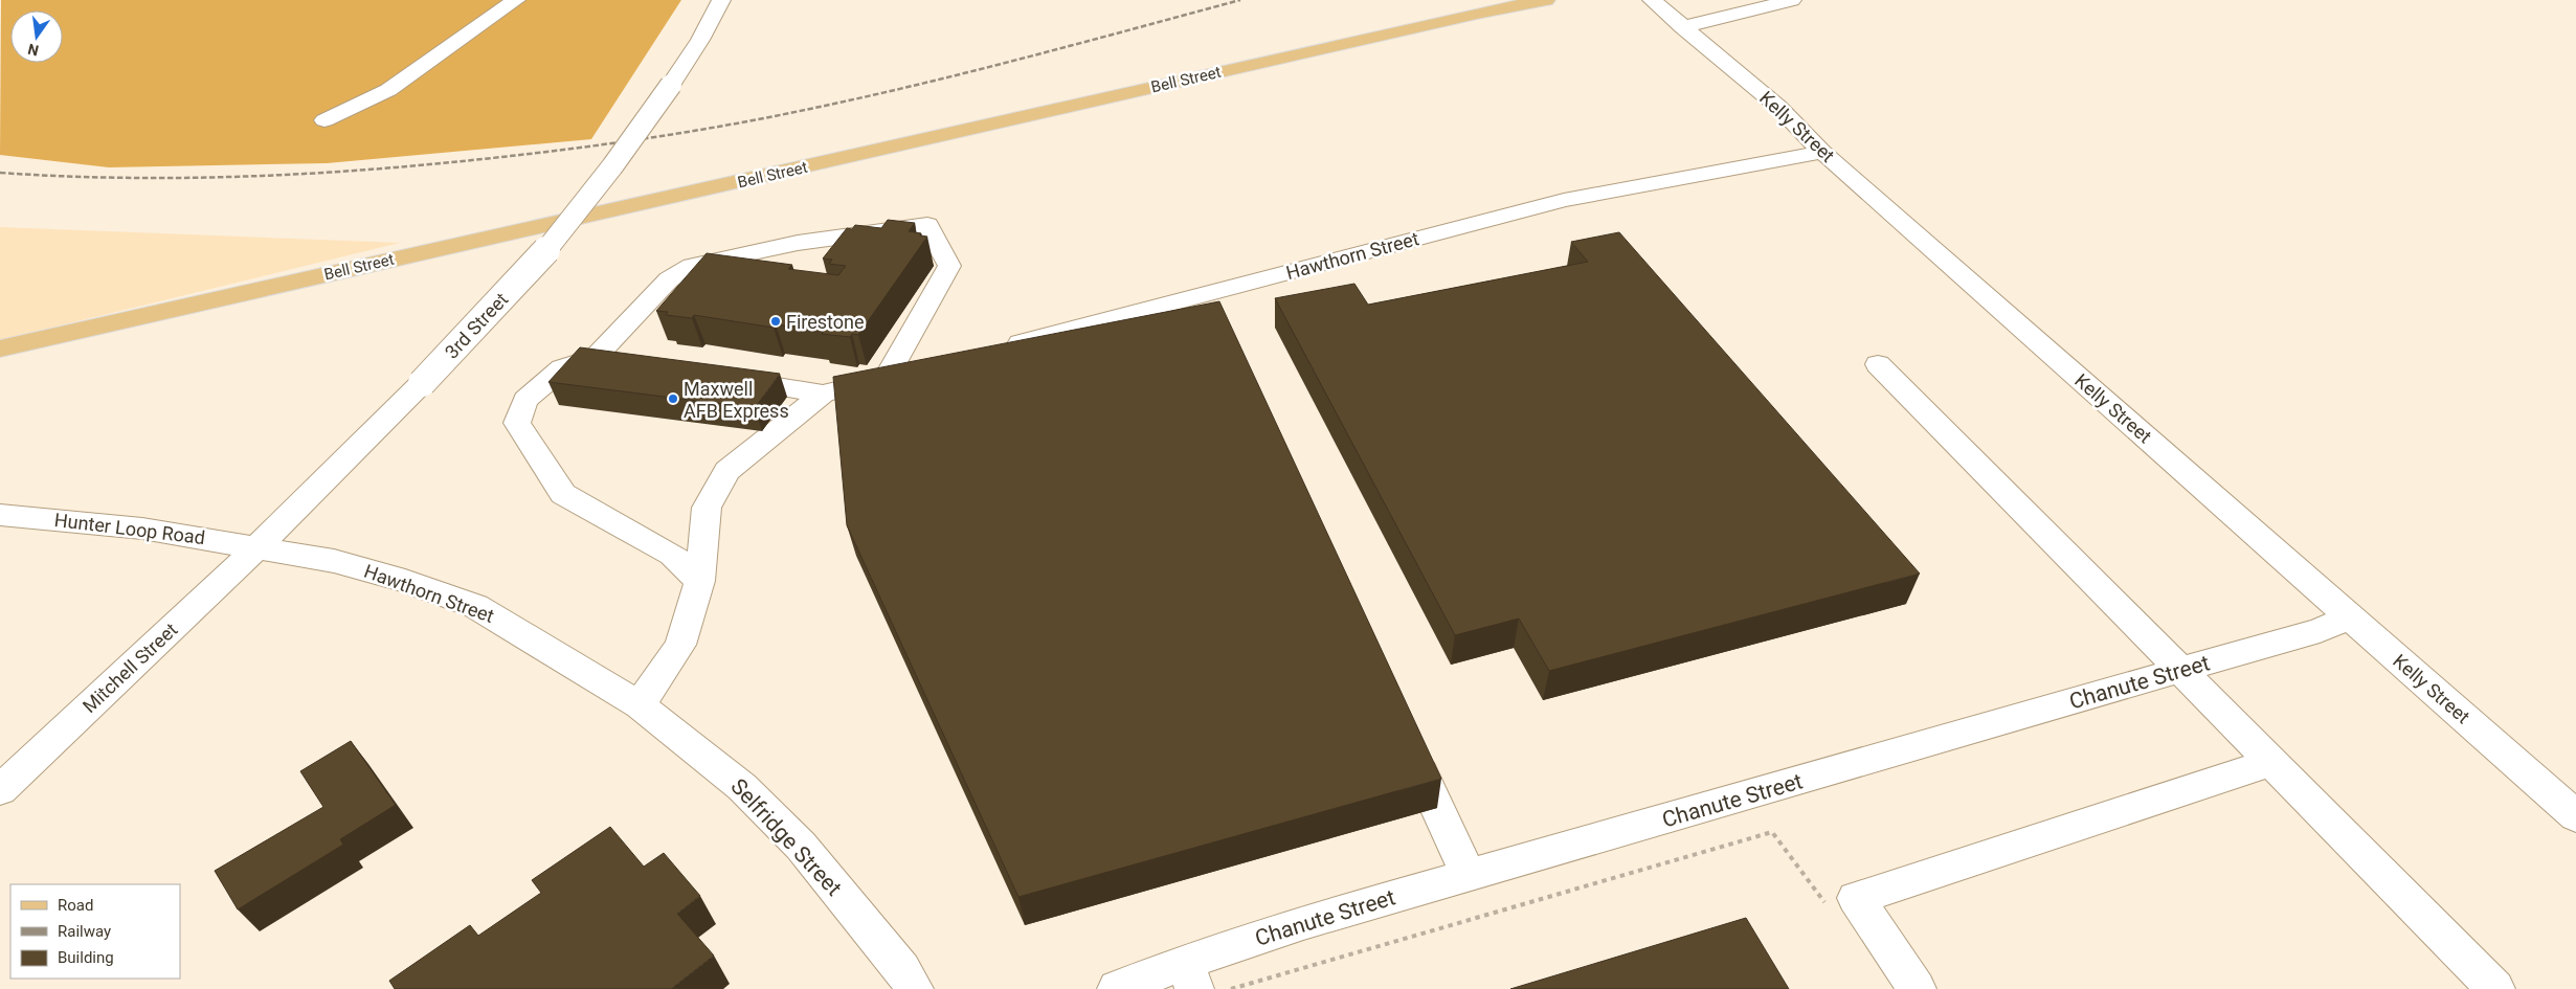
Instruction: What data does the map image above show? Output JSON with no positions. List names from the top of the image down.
{
  "streets": {
    "main road": ["Bell Street"],
    "street": [
      "Kelly Street",
      "Hawthorn Street",
      "3rd Street",
      "Hunter Loop Road",
      "Mitchell Street",
      "Chanute Street",
      "Selfridge Street"
    ]
  },
  "crossings": [
    ["Kelly Street", "Hawthorn Street"],
    ["Kelly Street", "Chanute Street"],
    ["Hawthorn Street", "3rd Street"],
    ["Hawthorn Street", "Hunter Loop Road"],
    ["Hawthorn Street", "Mitchell Street"],
    ["Hawthorn Street", "Selfridge Street"],
    ["3rd Street", "Hunter Loop Road"],
    ["3rd Street", "Mitchell Street"],
    ["Hunter Loop Road", "Mitchell Street"]
  ],
  "places": ["Firestone", "Maxwell AFB Express"],
  "legend": ["Road", "Railway", "Building"],
  "north": "bottom"
}
